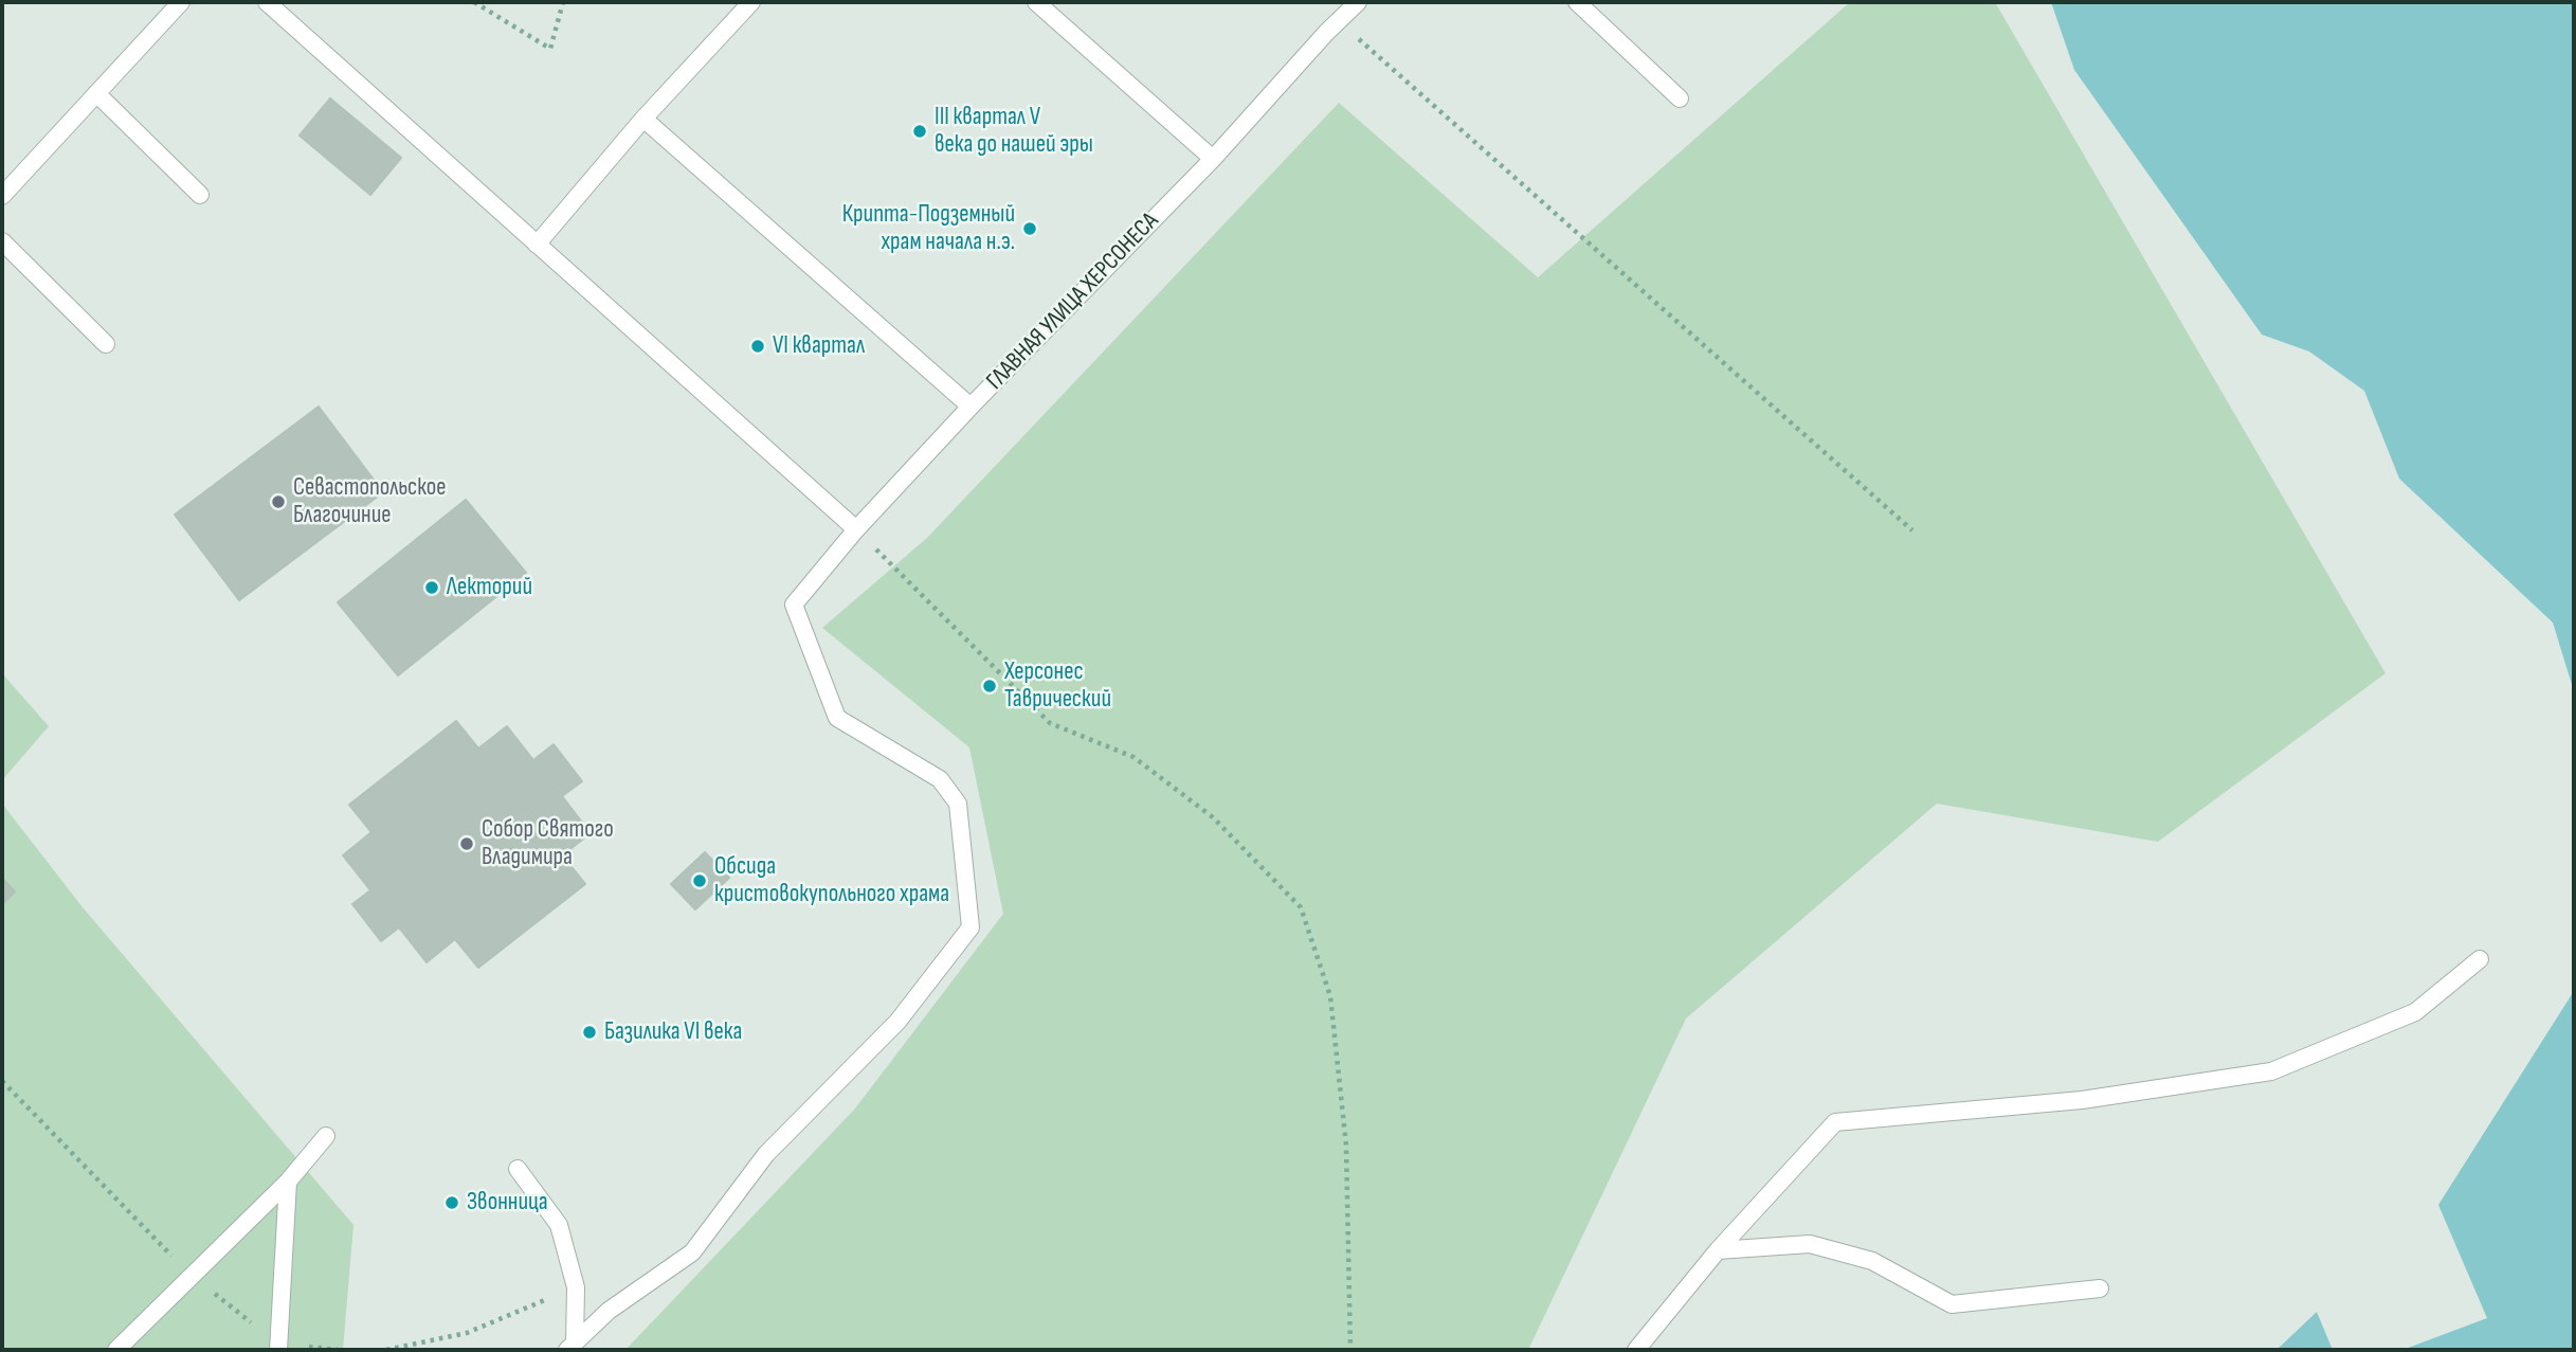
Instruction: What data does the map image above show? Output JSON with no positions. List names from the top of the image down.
{
  "streets": {
    "lane": ["ГЛАВНАЯ УЛИЦА ХЕРСОНЕСА"]
  },
  "places": [
    "III квартал V века до нашей эры",
    "Крипта-Подземный храм начала н.э.",
    "VI квартал",
    "Севастопольское Благочиние",
    "Лекторий",
    "Херсонес Таврический",
    "Собор Святого Владимира",
    "Обсида кристовокупольного храма",
    "Базилика VI века",
    "Звонница"
  ]
}
